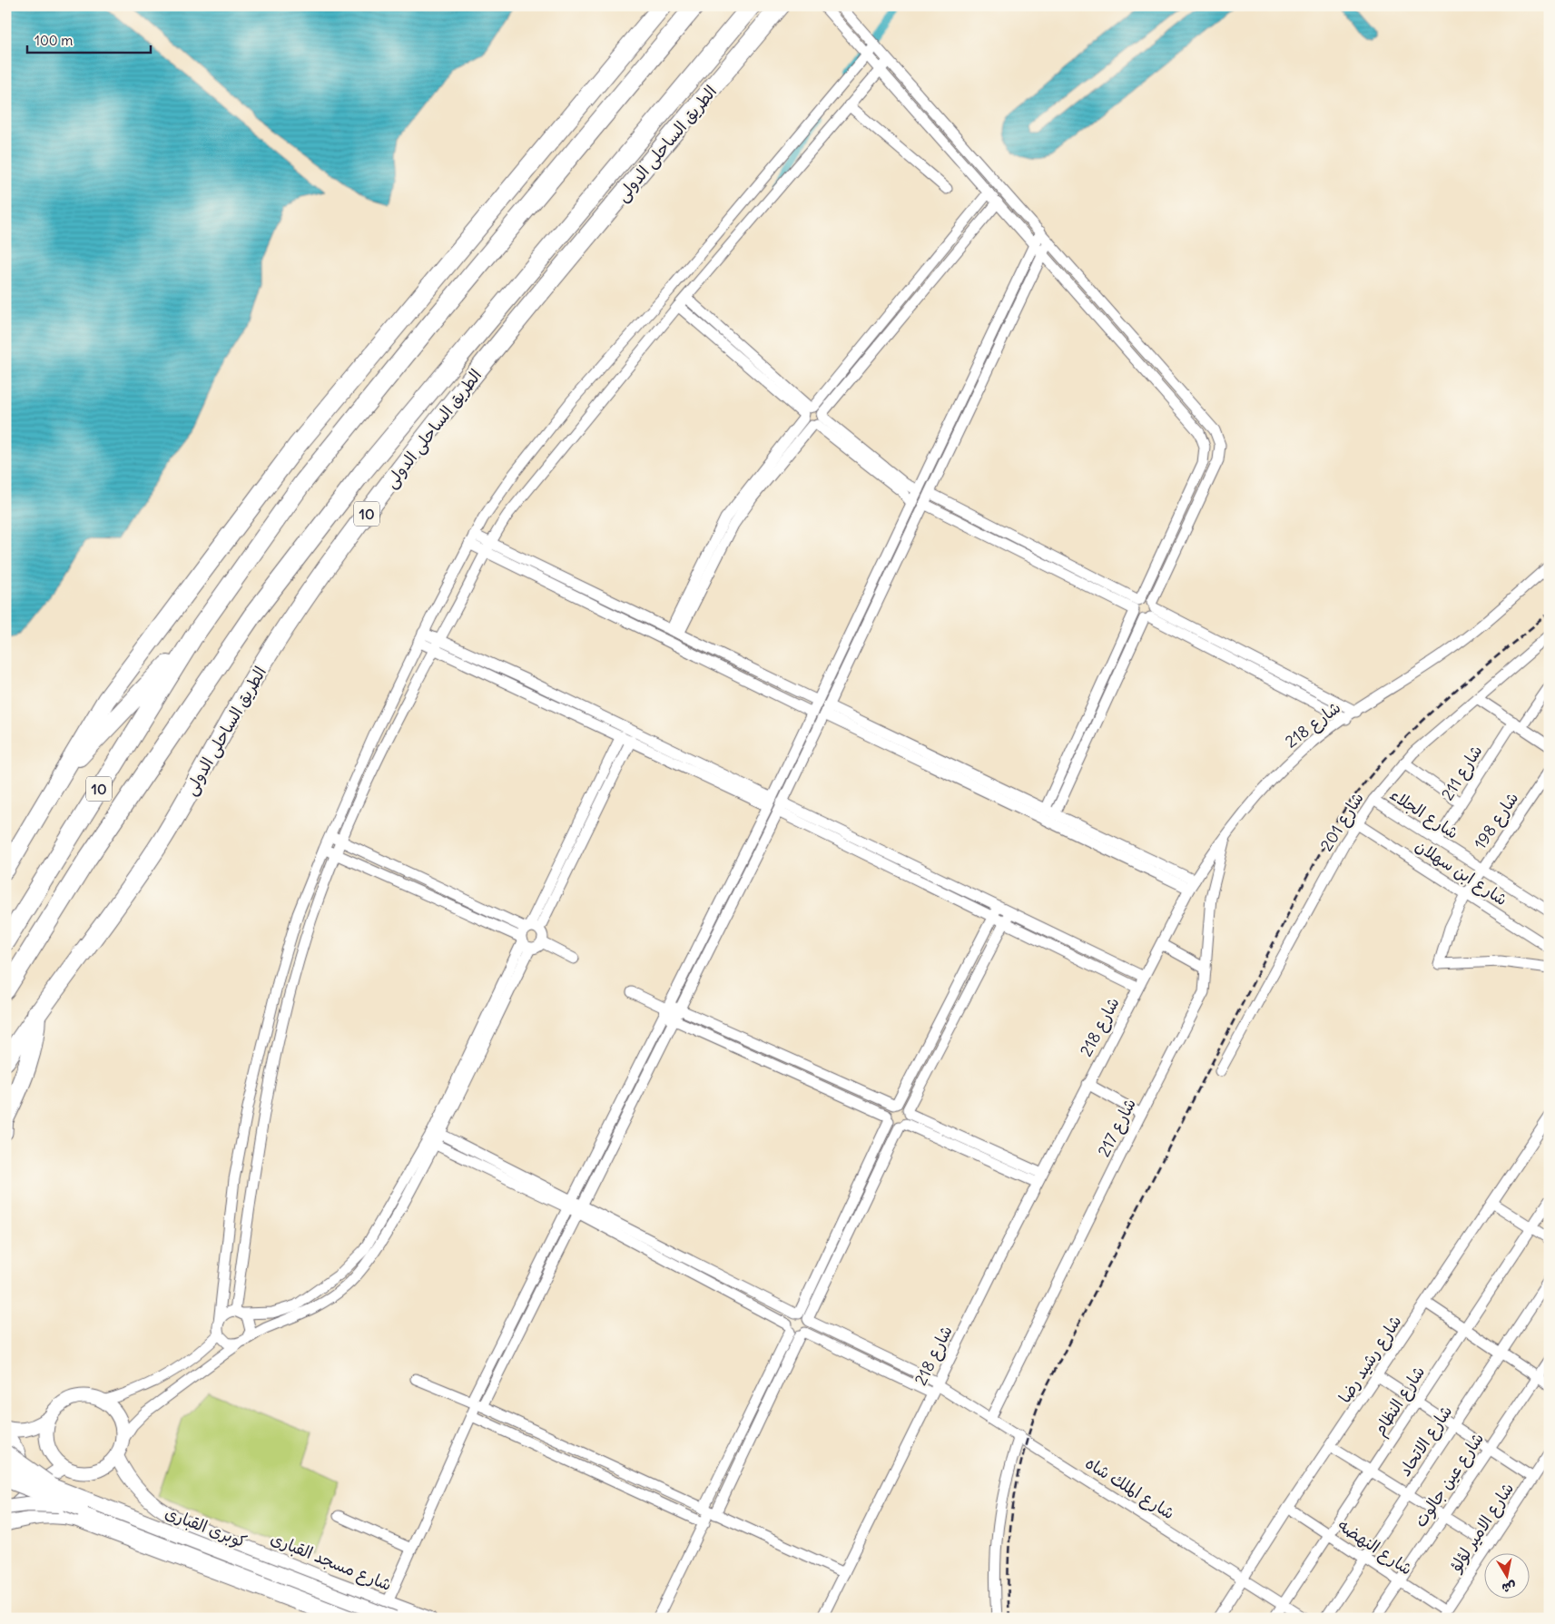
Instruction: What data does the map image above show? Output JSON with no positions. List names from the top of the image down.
{
  "streets": {
    "highway": ["الطريق الساحلى الدولى", "10"],
    "main road": ["كوبرى القبارى"],
    "street": [
      "شارع 218",
      "شارع 211",
      "شارع الجلاء",
      "شارع 198",
      "شارع 201",
      "شارع ابن سهلان",
      "شارع 217",
      "شارع رشيد رضا",
      "شارع النظام",
      "شارع الاتحاد",
      "شارع عين جالوت",
      "شارع الملك شاه",
      "شارع الامير لؤلؤ",
      "شارع النهضه",
      "شارع مسجد القبارى"
    ]
  },
  "crossings": [
    ["شارع 218", "شارع 217"],
    ["شارع 218", "شارع الملك شاه"],
    ["شارع 211", "شارع الجلاء"],
    ["شارع الجلاء", "شارع 198"],
    ["شارع الجلاء", "شارع 201"],
    ["شارع 198", "شارع ابن سهلان"],
    ["شارع 201", "شارع ابن سهلان"],
    ["شارع 217", "شارع الملك شاه"],
    ["شارع رشيد رضا", "شارع الملك شاه"],
    ["شارع رشيد رضا", "شارع النهضه"],
    ["شارع النظام", "شارع الملك شاه"],
    ["شارع النظام", "شارع النهضه"],
    ["شارع الاتحاد", "شارع النهضه"],
    ["شارع عين جالوت", "شارع النهضه"],
    ["شارع الامير لؤلؤ", "شارع النهضه"]
  ],
  "scale_bar": "100 m",
  "north": "bottom"
}
